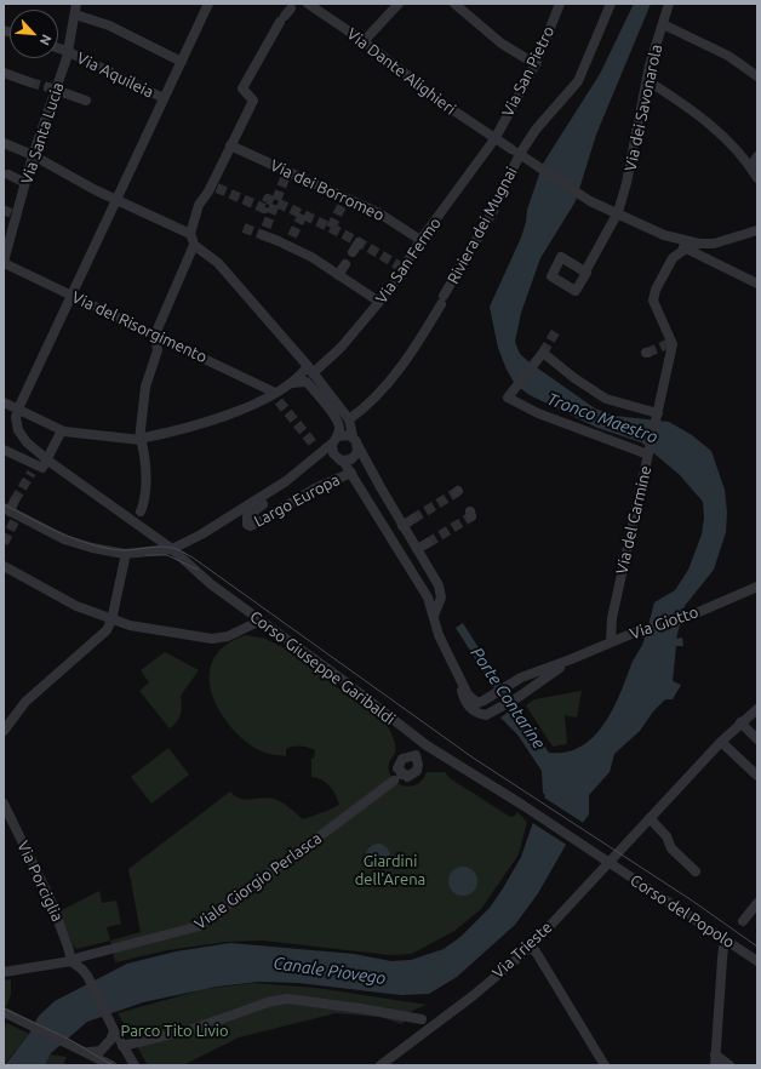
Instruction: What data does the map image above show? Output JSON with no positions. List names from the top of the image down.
{
  "streets": {
    "street": [
      "Via Dante Alighieri",
      "Via San Pietro",
      "Via Aquileia",
      "Via dei Savonarola",
      "Via Santa Lucia",
      "Via dei Borromeo",
      "Riviera dei Mugnai",
      "Via San Fermo",
      "Via del Risorgimento",
      "Largo Europa",
      "Via del Carmine",
      "Via Giotto",
      "Corso Giuseppe Garibaldi",
      "Via Porciglia",
      "Viale Giorgio Perlasca",
      "Corso del Popolo",
      "Via Trieste"
    ]
  },
  "crossings": [
    ["Via Dante Alighieri", "Via San Pietro"],
    ["Via Dante Alighieri", "Via dei Savonarola"],
    ["Via Dante Alighieri", "Riviera dei Mugnai"],
    ["Via Dante Alighieri", "Via San Fermo"],
    ["Via San Pietro", "Via San Fermo"],
    ["Via Aquileia", "Via Santa Lucia"],
    ["Via Santa Lucia", "Via del Risorgimento"],
    ["Via dei Borromeo", "Via San Fermo"],
    ["Via San Fermo", "Via del Risorgimento"],
    ["Largo Europa", "Corso Giuseppe Garibaldi"],
    ["Via del Carmine", "Via Giotto"],
    ["Corso Giuseppe Garibaldi", "Corso del Popolo"],
    ["Corso Giuseppe Garibaldi", "Via Trieste"],
    ["Via Porciglia", "Viale Giorgio Perlasca"],
    ["Corso del Popolo", "Via Trieste"]
  ],
  "water": ["Tronco Maestro", "Porte Contarine", "Canale Piovego"],
  "parks": ["Giardini dell'Arena", "Parco Tito Livio"],
  "north": "bottom right"
}
